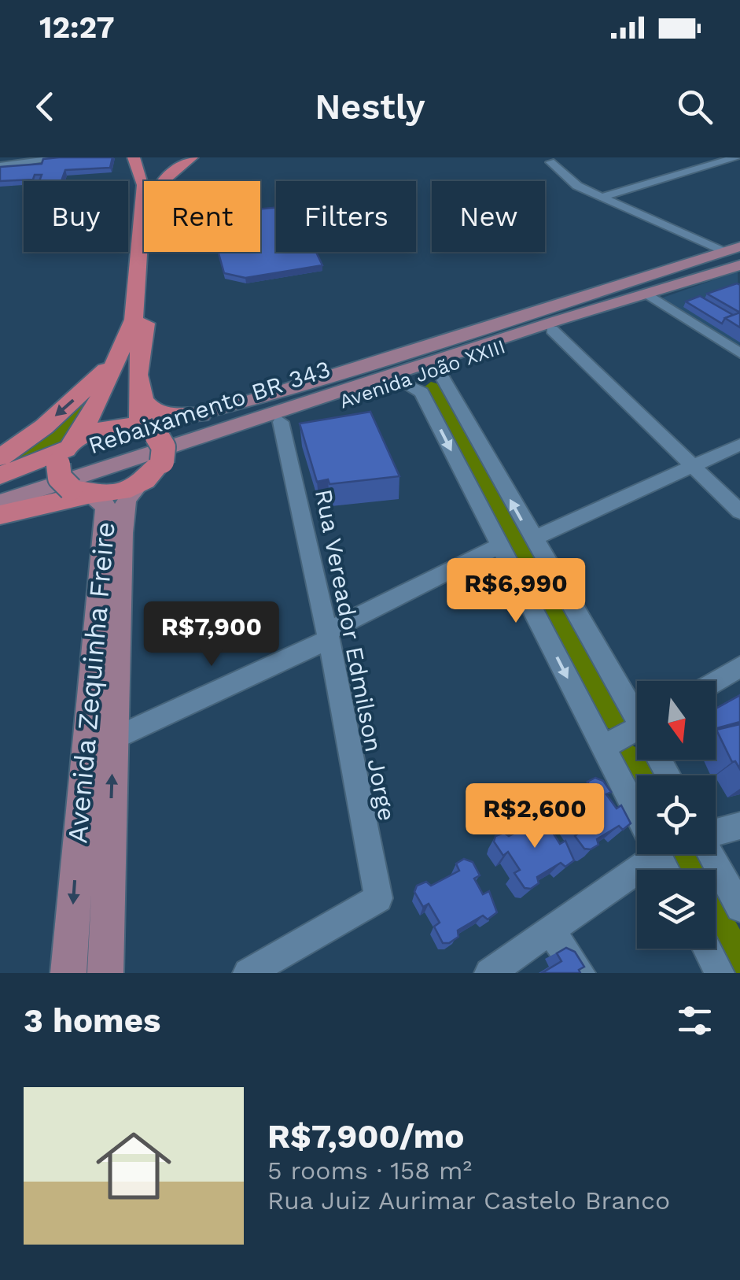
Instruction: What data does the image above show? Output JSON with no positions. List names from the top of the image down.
{
  "streets": {
    "main road": ["Avenida João XXIII", "Rebaixamento BR 343", "Avenida Zequinha Freire"],
    "street": ["Rua Vereador Edmilson Jorge"]
  },
  "crossings": [
    ["Avenida João XXIII", "Rebaixamento BR 343"],
    ["Avenida João XXIII", "Rua Vereador Edmilson Jorge"],
    ["Avenida João XXIII", "Avenida Zequinha Freire"]
  ],
  "north": "bottom",
  "page": {
    "status": "12:27",
    "header": "Nestly",
    "chip": [
      "Buy",
      "Rent",
      "Filters",
      "New"
    ],
    "price": ["R$6,990", "R$7,900", "R$2,600"],
    "heading": "3 homes",
    "list": [
      {
        "name": "R$7,900/mo",
        "note": "5 rooms · 158 m² · Rua Juiz Aurimar Castelo Branco"
      }
    ]
  }
}
